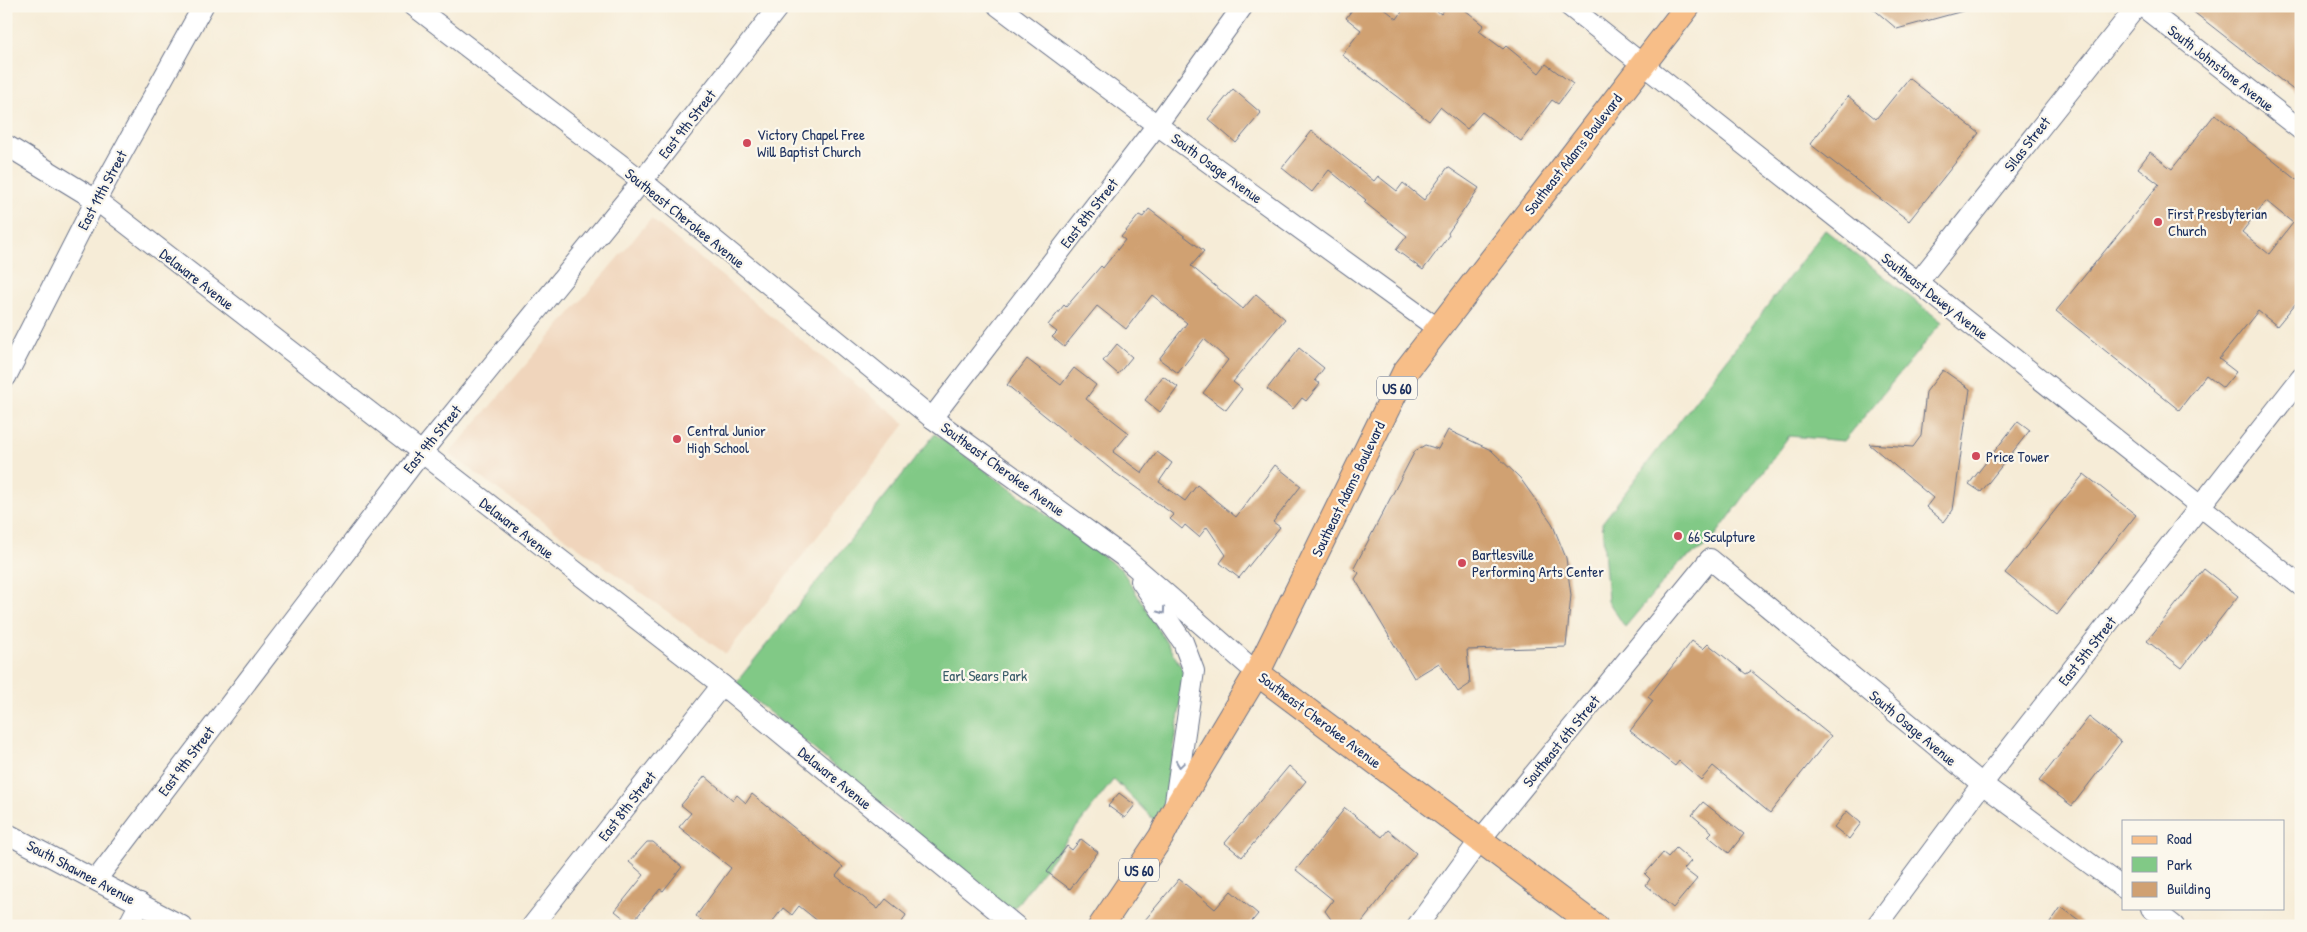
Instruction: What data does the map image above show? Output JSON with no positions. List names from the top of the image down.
{
  "streets": {
    "main road": ["Southeast Adams Boulevard", "Southeast Cherokee Avenue", "US 60"],
    "street": [
      "South Johnstone Avenue",
      "East 9th Street",
      "Silas Street",
      "South Osage Avenue",
      "East 11th Street",
      "East 8th Street",
      "Delaware Avenue",
      "Southeast Dewey Avenue",
      "East 5th Street",
      "Southeast 6th Street",
      "South Shawnee Avenue"
    ]
  },
  "crossings": [
    ["East 9th Street", "Southeast Cherokee Avenue"],
    ["East 9th Street", "Delaware Avenue"],
    ["East 9th Street", "South Shawnee Avenue"],
    ["Silas Street", "Southeast Dewey Avenue"],
    ["Southeast Adams Boulevard", "South Osage Avenue"],
    ["Southeast Adams Boulevard", "Southeast Cherokee Avenue"],
    ["Southeast Adams Boulevard", "Southeast Dewey Avenue"],
    ["South Osage Avenue", "East 8th Street"],
    ["South Osage Avenue", "East 5th Street"],
    ["South Osage Avenue", "Southeast 6th Street"],
    ["East 11th Street", "Delaware Avenue"],
    ["East 8th Street", "Southeast Cherokee Avenue"],
    ["East 8th Street", "Delaware Avenue"],
    ["Southeast Cherokee Avenue", "Southeast 6th Street"],
    ["Southeast Dewey Avenue", "East 5th Street"]
  ],
  "parks": ["Earl Sears Park"],
  "places": [
    "Victory Chapel Free Will Baptist Church",
    "First Presbyterian Church",
    "Central Junior High School",
    "Price Tower",
    "66 Sculpture",
    "Bartlesville Performing Arts Center"
  ],
  "legend": ["Road", "Park", "Building"]
}
